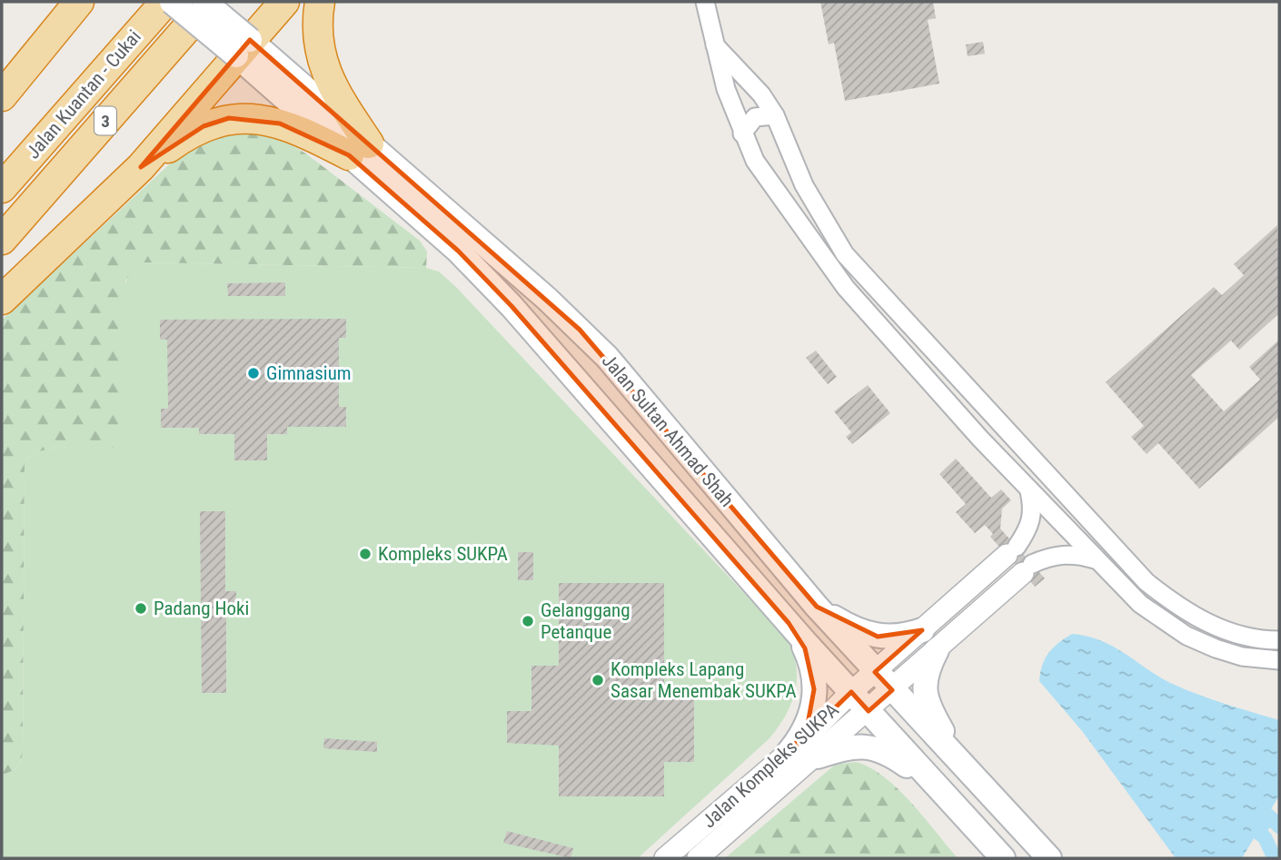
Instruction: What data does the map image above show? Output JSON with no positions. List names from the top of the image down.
{
  "streets": {
    "highway": ["Jalan Kuantan - Cukai", "3"],
    "main road": ["Jalan Sultan Ahmad Shah"],
    "street": ["Jalan Kompleks SUKPA"]
  },
  "crossings": [
    ["Jalan Sultan Ahmad Shah", "Jalan Kompleks SUKPA"]
  ],
  "places": [
    "Gimnasium",
    "Kompleks SUKPA",
    "Padang Hoki",
    "Gelanggang Petanque",
    "Kompleks Lapang Sasar Menembak SUKPA"
  ]
}
